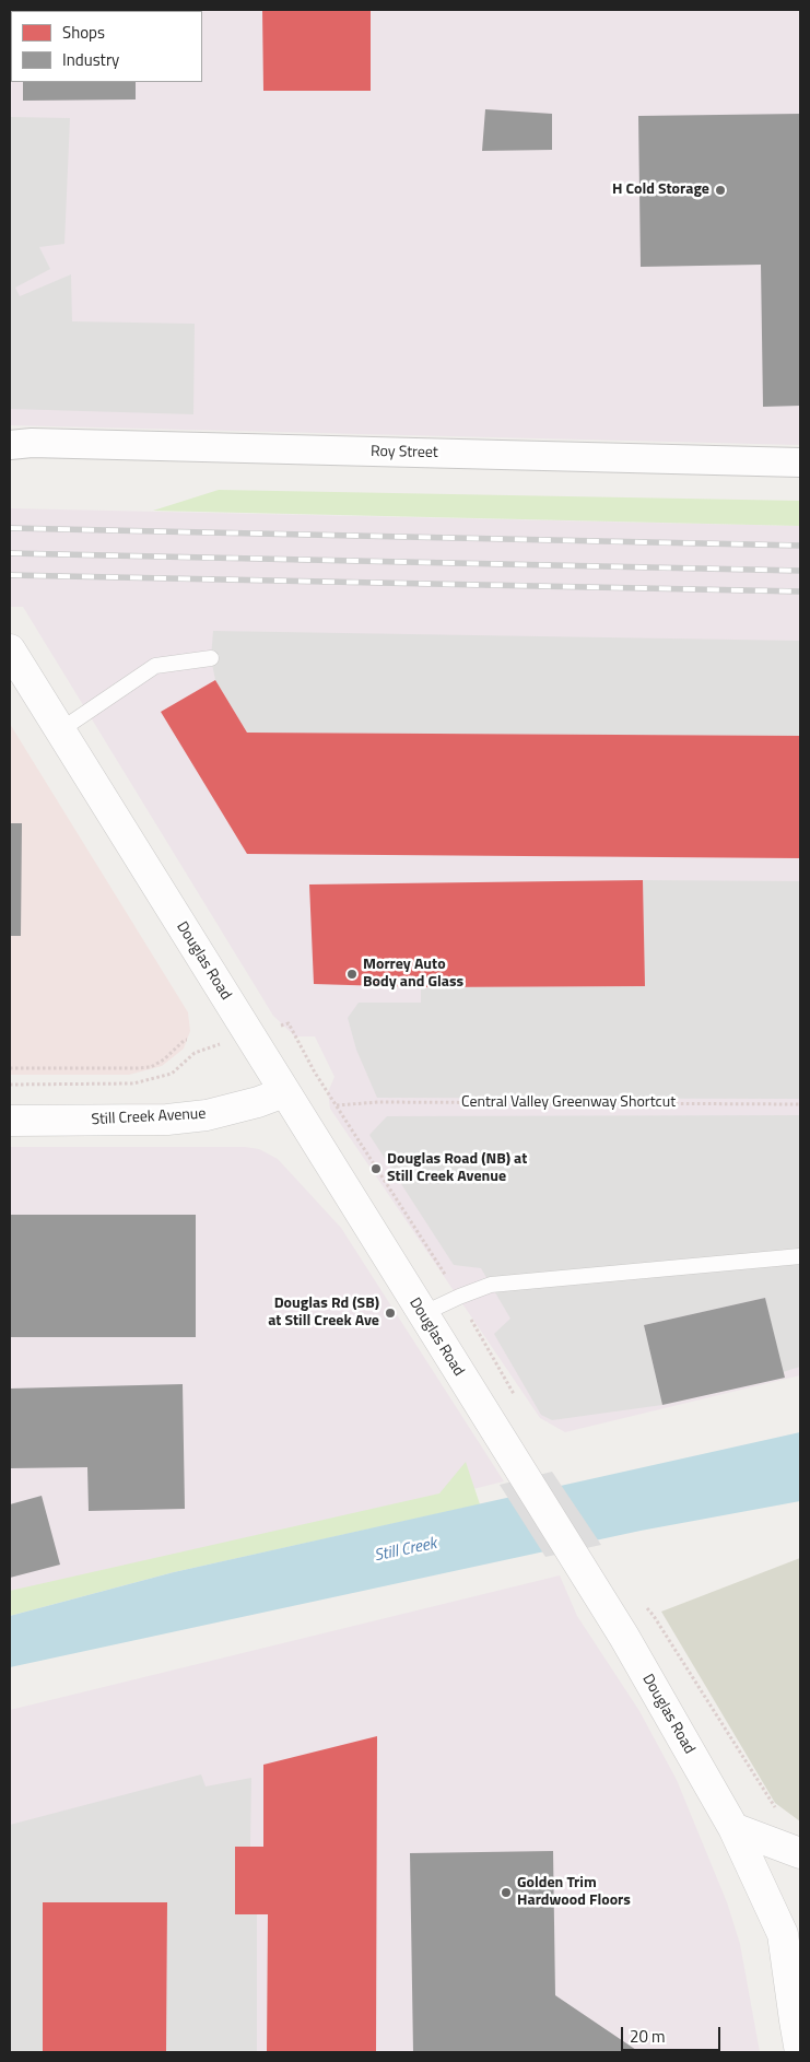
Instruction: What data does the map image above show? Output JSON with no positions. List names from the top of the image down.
{
  "streets": {
    "street": ["Roy Street", "Douglas Road", "Still Creek Avenue"],
    "path": ["Central Valley Greenway Shortcut"]
  },
  "crossings": [
    ["Douglas Road", "Still Creek Avenue"]
  ],
  "water": ["Still Creek"],
  "places": [
    "H Cold Storage",
    "Morrey Auto Body and Glass",
    "Douglas Road (NB) at Still Creek Avenue",
    "Douglas Rd (SB) at Still Creek Ave",
    "Golden Trim Hardwood Floors"
  ],
  "legend": ["Shops", "Industry"],
  "scale_bar": "20 m"
}
